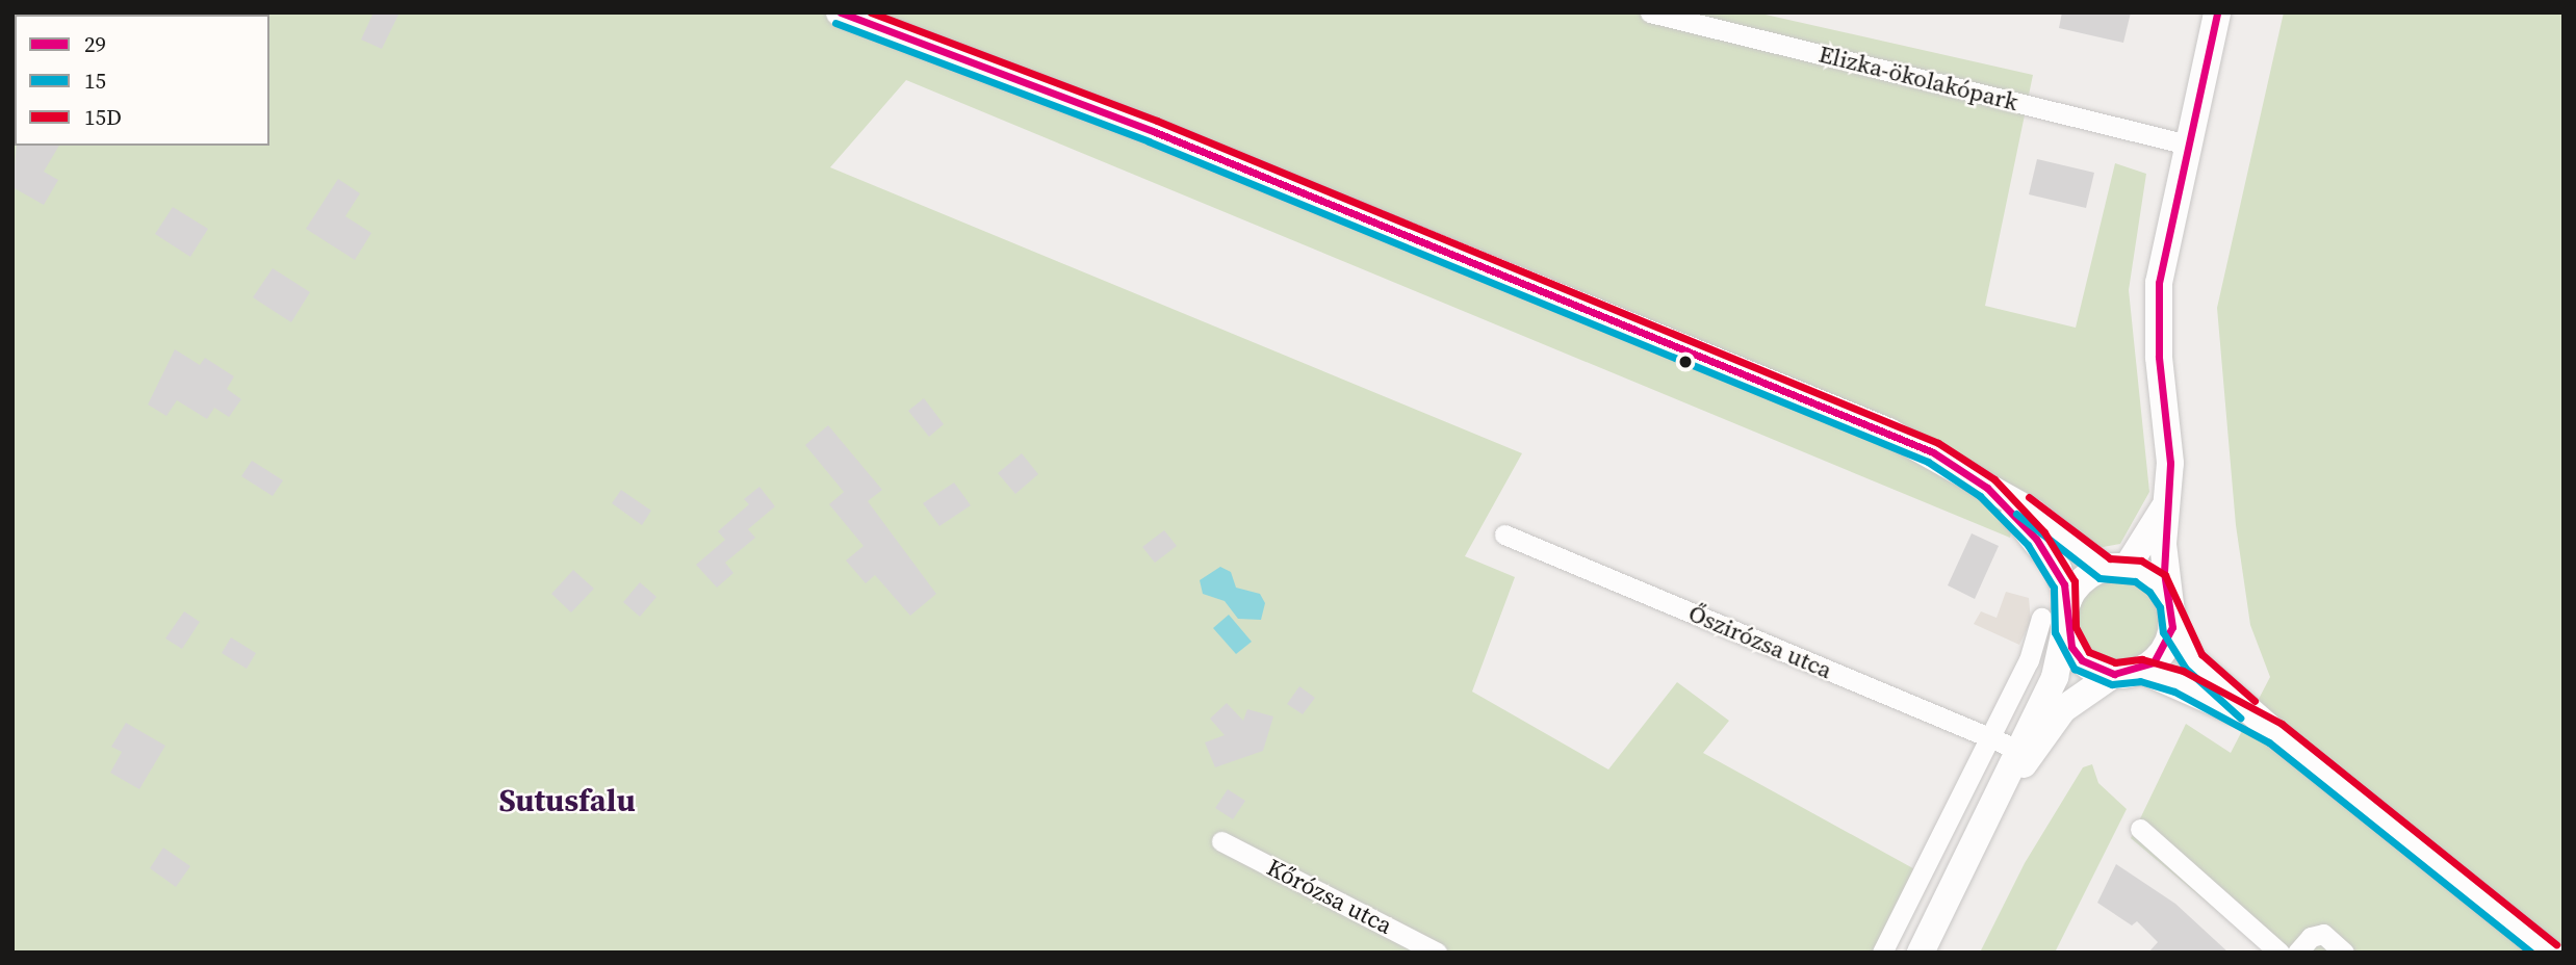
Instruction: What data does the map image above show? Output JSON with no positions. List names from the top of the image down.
{
  "streets": {
    "street": ["Elizka-ökolakópark", "Őszirózsa utca", "Kőrózsa utca"]
  },
  "districts": ["Sutusfalu"],
  "lines": ["transit line 29", "transit line 15D", "transit line 15"],
  "legend": ["29", "15", "15D"]
}
